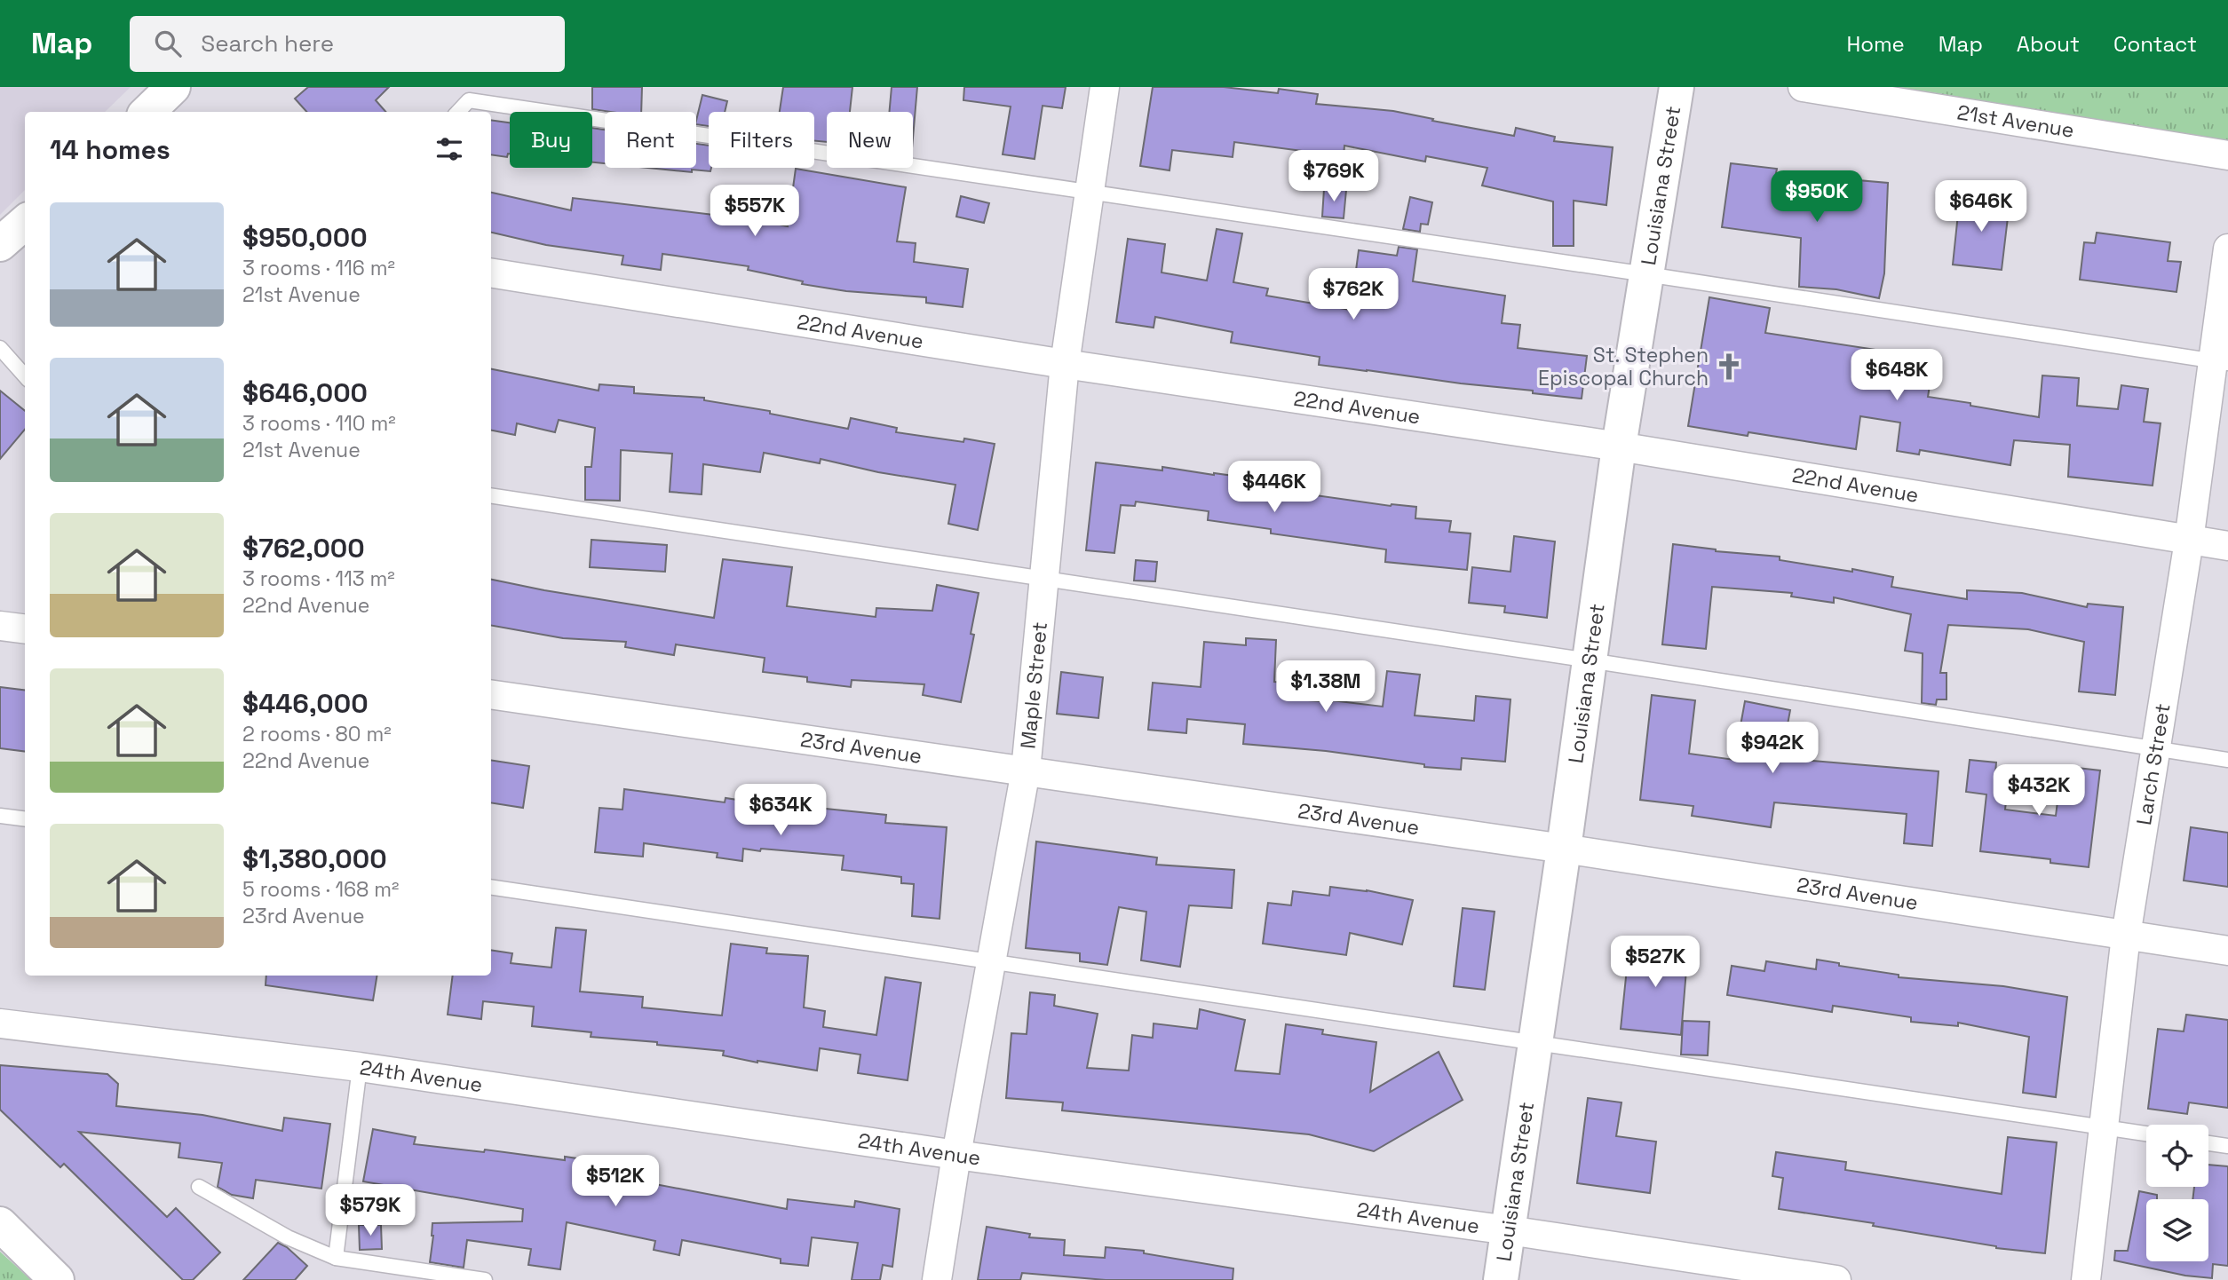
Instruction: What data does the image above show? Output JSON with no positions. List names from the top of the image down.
{
  "streets": {
    "street": [
      "21st Avenue",
      "Louisiana Street",
      "22nd Avenue",
      "Maple Street",
      "23rd Avenue",
      "Larch Street",
      "24th Avenue"
    ]
  },
  "crossings": [
    ["Louisiana Street", "22nd Avenue"],
    ["Louisiana Street", "23rd Avenue"],
    ["Louisiana Street", "24th Avenue"],
    ["22nd Avenue", "Maple Street"],
    ["22nd Avenue", "Larch Street"],
    ["Maple Street", "23rd Avenue"],
    ["Maple Street", "24th Avenue"],
    ["23rd Avenue", "Larch Street"]
  ],
  "places": {
    "church": ["St. Stephen Episcopal Church"]
  },
  "page": {
    "header": "Map",
    "search": "Search here",
    "nav": [
      "Home",
      "Map",
      "About",
      "Contact"
    ],
    "chip": [
      "Buy",
      "Rent",
      "Filters",
      "New"
    ],
    "heading": "14 homes",
    "price": [
      "$769K",
      "$950K",
      "$646K",
      "$557K",
      "$762K",
      "$648K",
      "$446K",
      "$1.38M",
      "$942K",
      "$432K",
      "$634K",
      "$527K",
      "$512K",
      "$579K"
    ],
    "list": [
      {
        "name": "$950,000",
        "note": "3 rooms · 116 m² · 21st Avenue"
      },
      {
        "name": "$646,000",
        "note": "3 rooms · 110 m² · 21st Avenue"
      },
      {
        "name": "$762,000",
        "note": "3 rooms · 113 m² · 22nd Avenue"
      },
      {
        "name": "$446,000",
        "note": "2 rooms · 80 m² · 22nd Avenue"
      },
      {
        "name": "$1,380,000",
        "note": "5 rooms · 168 m² · 23rd Avenue"
      }
    ]
  }
}
